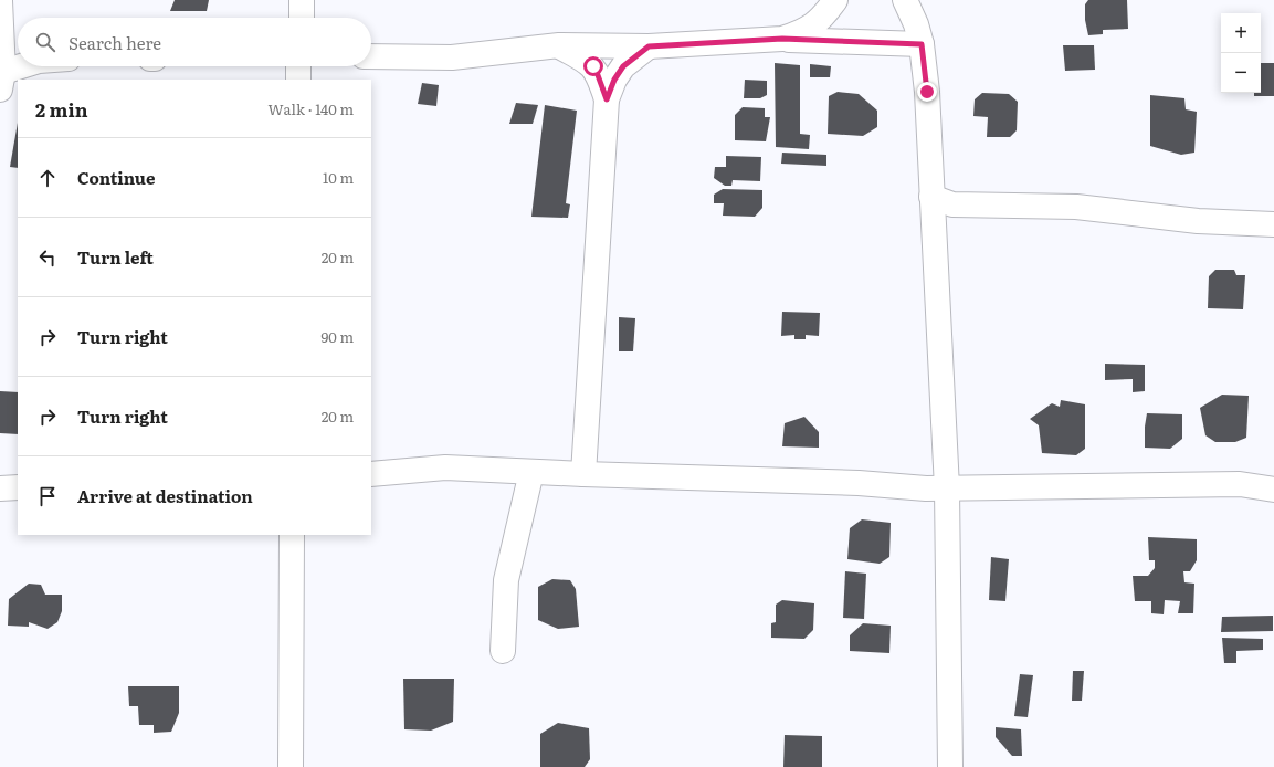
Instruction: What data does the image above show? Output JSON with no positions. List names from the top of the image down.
{
  "page": {
    "map_buttons": ["+", "−"],
    "search": "Search here",
    "heading": ["2 min", "Walk · 140 m"],
    "list": [
      ["Continue", "10 m"],
      ["Turn left", "20 m"],
      ["Turn right", "90 m"],
      ["Turn right", "20 m"],
      "Arrive at destination"
    ]
  }
}
